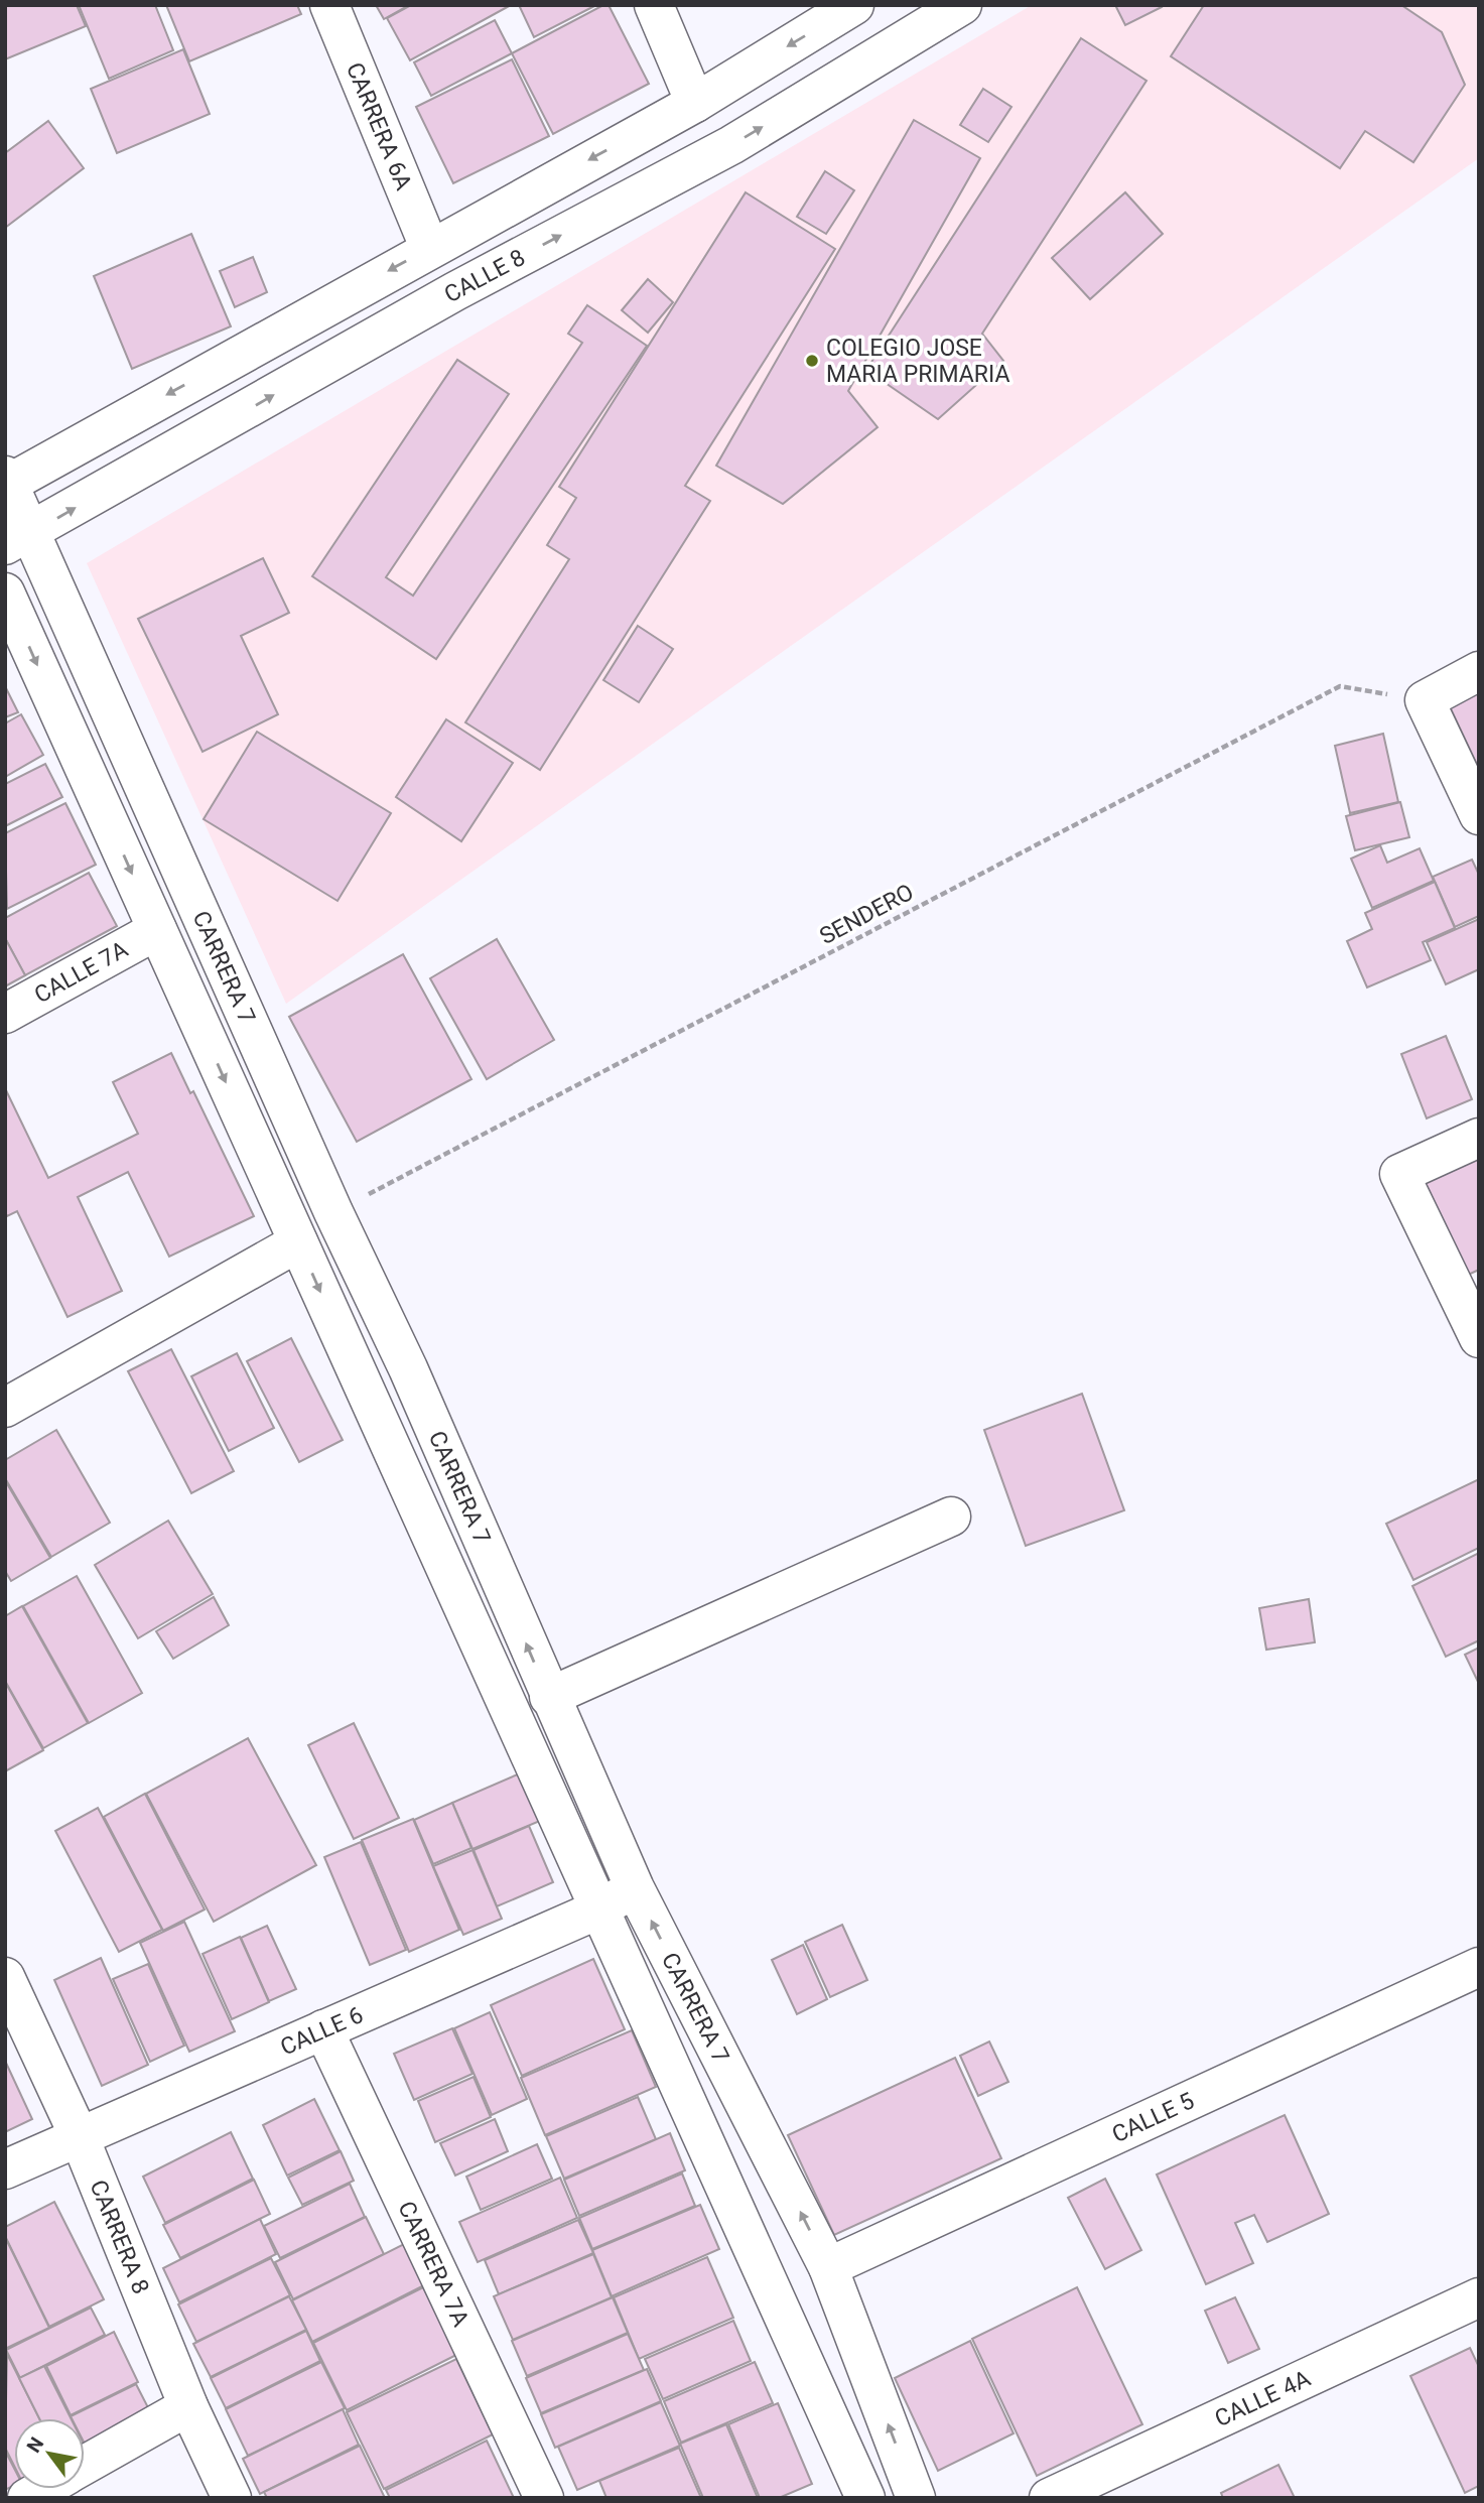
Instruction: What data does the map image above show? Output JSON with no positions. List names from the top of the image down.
{
  "streets": {
    "street": [
      "CARRERA 6A",
      "CALLE 8",
      "CARRERA 7",
      "CALLE 7A",
      "CALLE 6",
      "CALLE 5",
      "CARRERA 8",
      "CARRERA 7A",
      "CALLE 4A"
    ],
    "path": ["SENDERO"]
  },
  "crossings": [
    ["CALLE 8", "CARRERA 7"],
    ["SENDERO", "CARRERA 7"],
    ["CARRERA 7", "CALLE 7A"],
    ["CARRERA 7", "CALLE 6"],
    ["CARRERA 7", "CALLE 5"],
    ["CALLE 6", "CARRERA 8"],
    ["CALLE 6", "CARRERA 7A"]
  ],
  "places": ["COLEGIO JOSE MARIA PRIMARIA"],
  "north": "top left"
}
